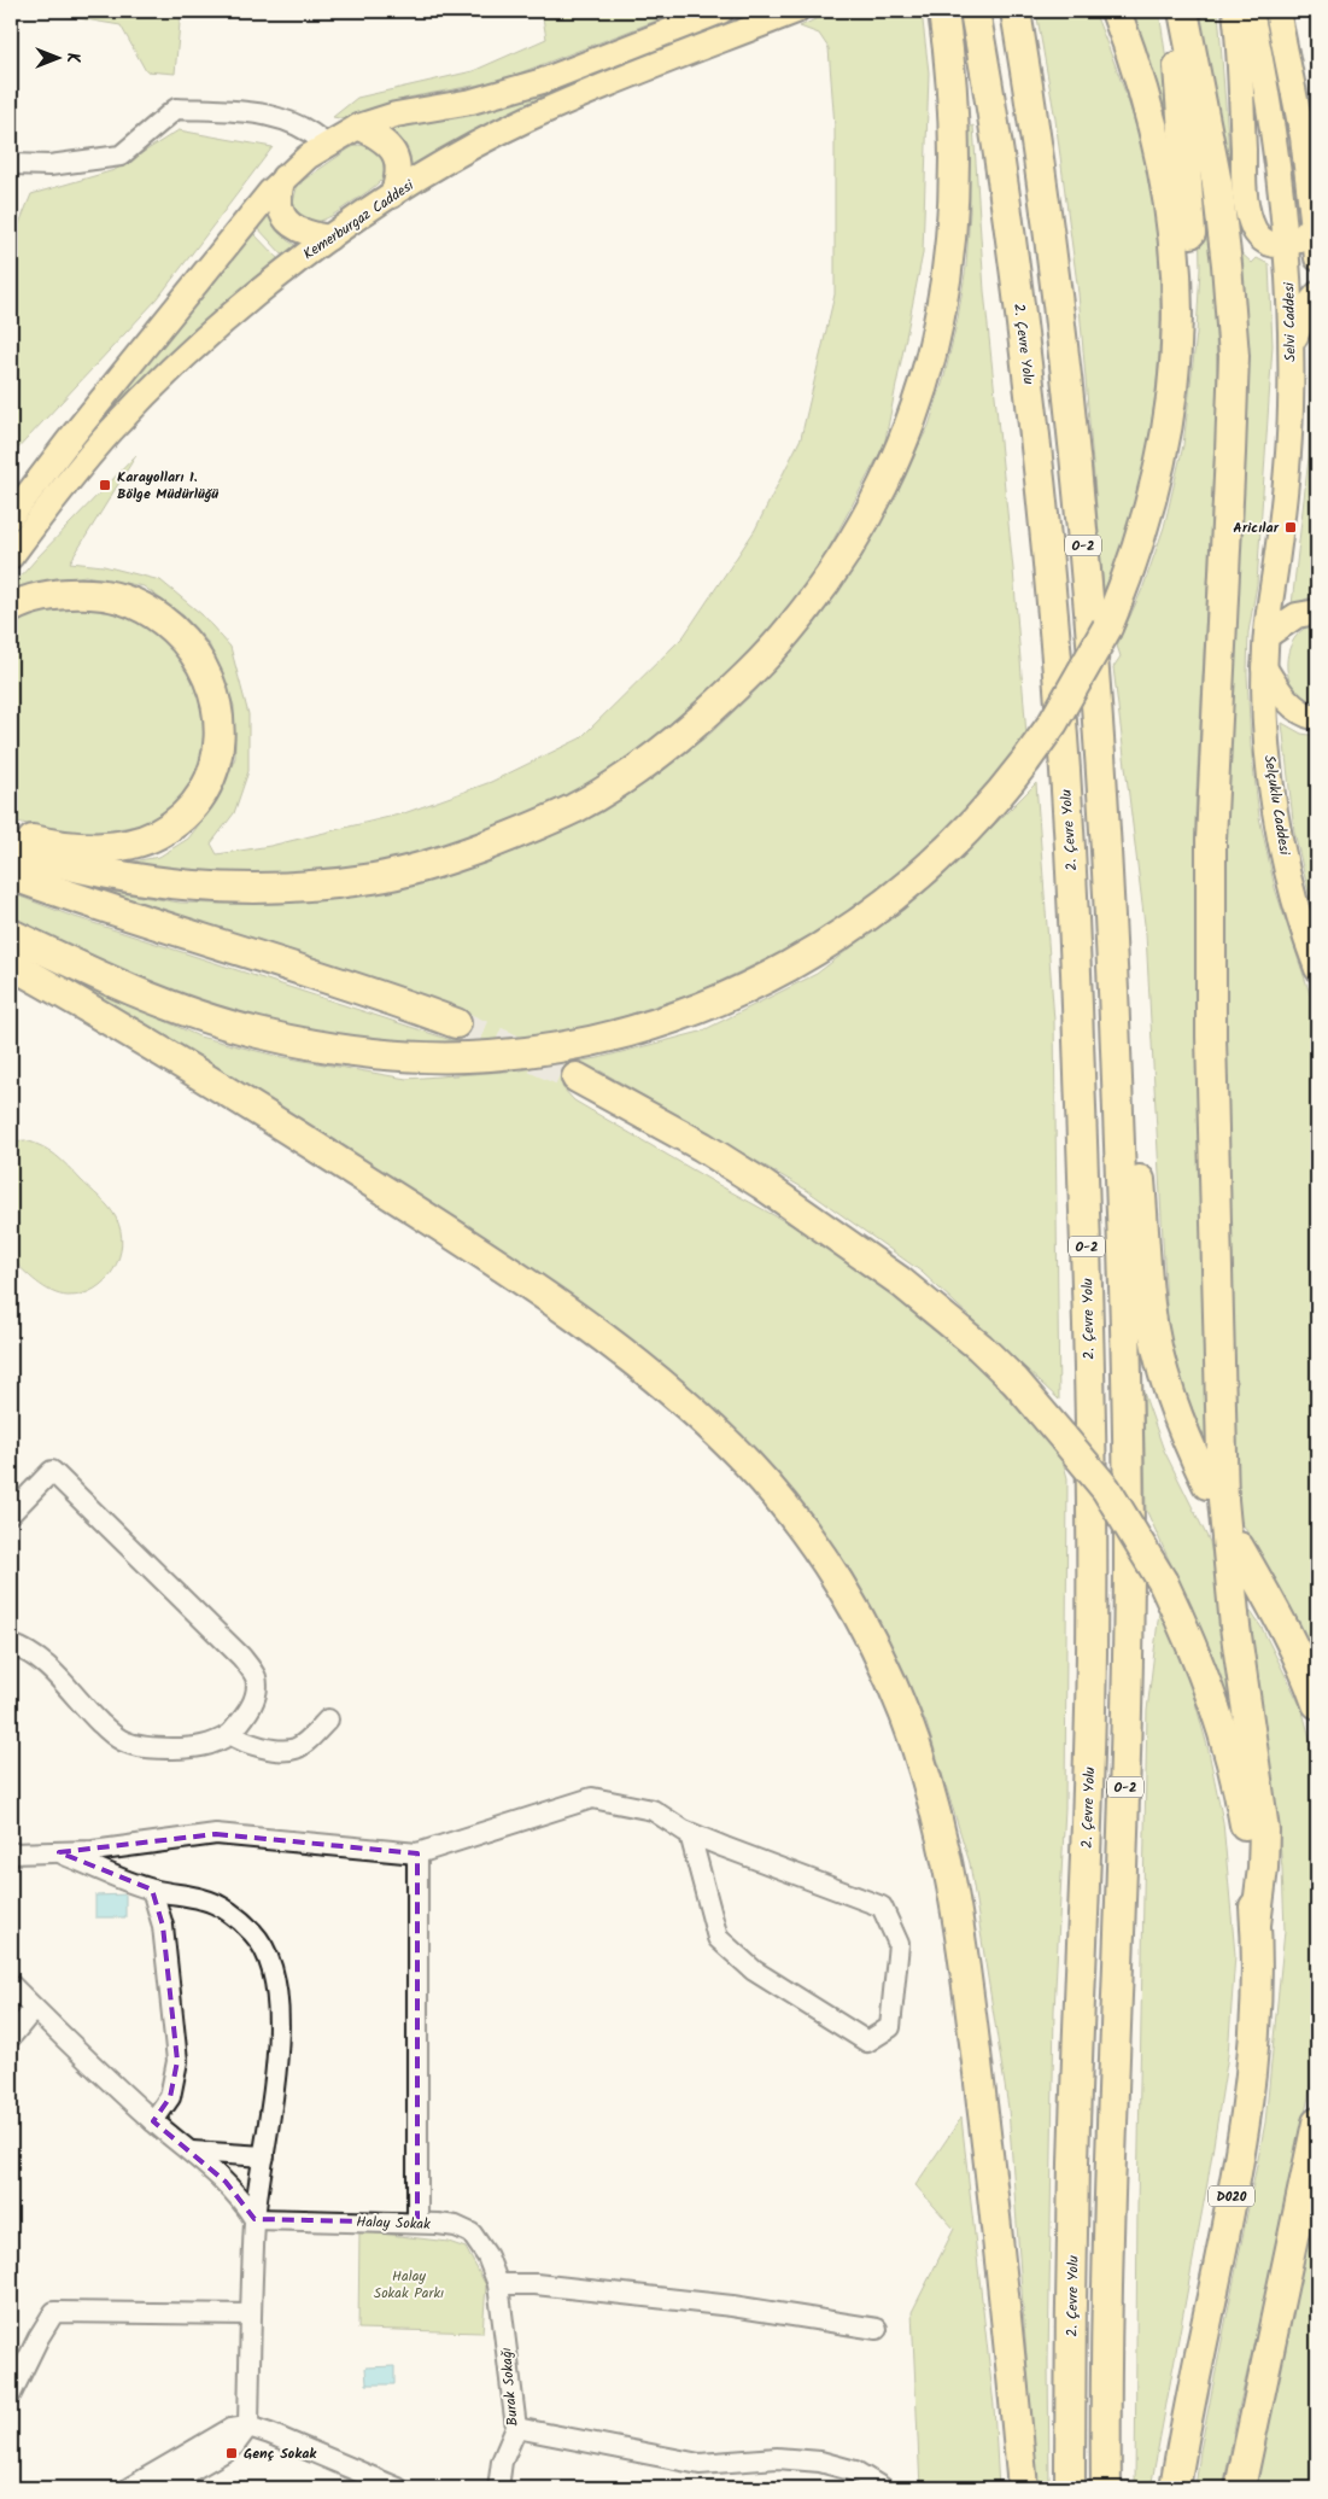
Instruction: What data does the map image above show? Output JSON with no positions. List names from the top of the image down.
{
  "streets": {
    "highway": ["2. Çevre Yolu", "O-2", "D020"],
    "main road": ["Kemerburgaz Caddesi", "Selvi Caddesi", "Selçuklu Caddesi"],
    "street": ["Halay Sokak", "Burak Sokağı"]
  },
  "crossings": [
    ["Selvi Caddesi", "Selçuklu Caddesi"],
    ["Halay Sokak", "Burak Sokağı"]
  ],
  "parks": ["Halay Sokak Parkı"],
  "places": {
    "transit": ["Karayolları 1. Bölge Müdürlüğü", "Aricılar", "Genç Sokak"]
  },
  "north": "right"
}
